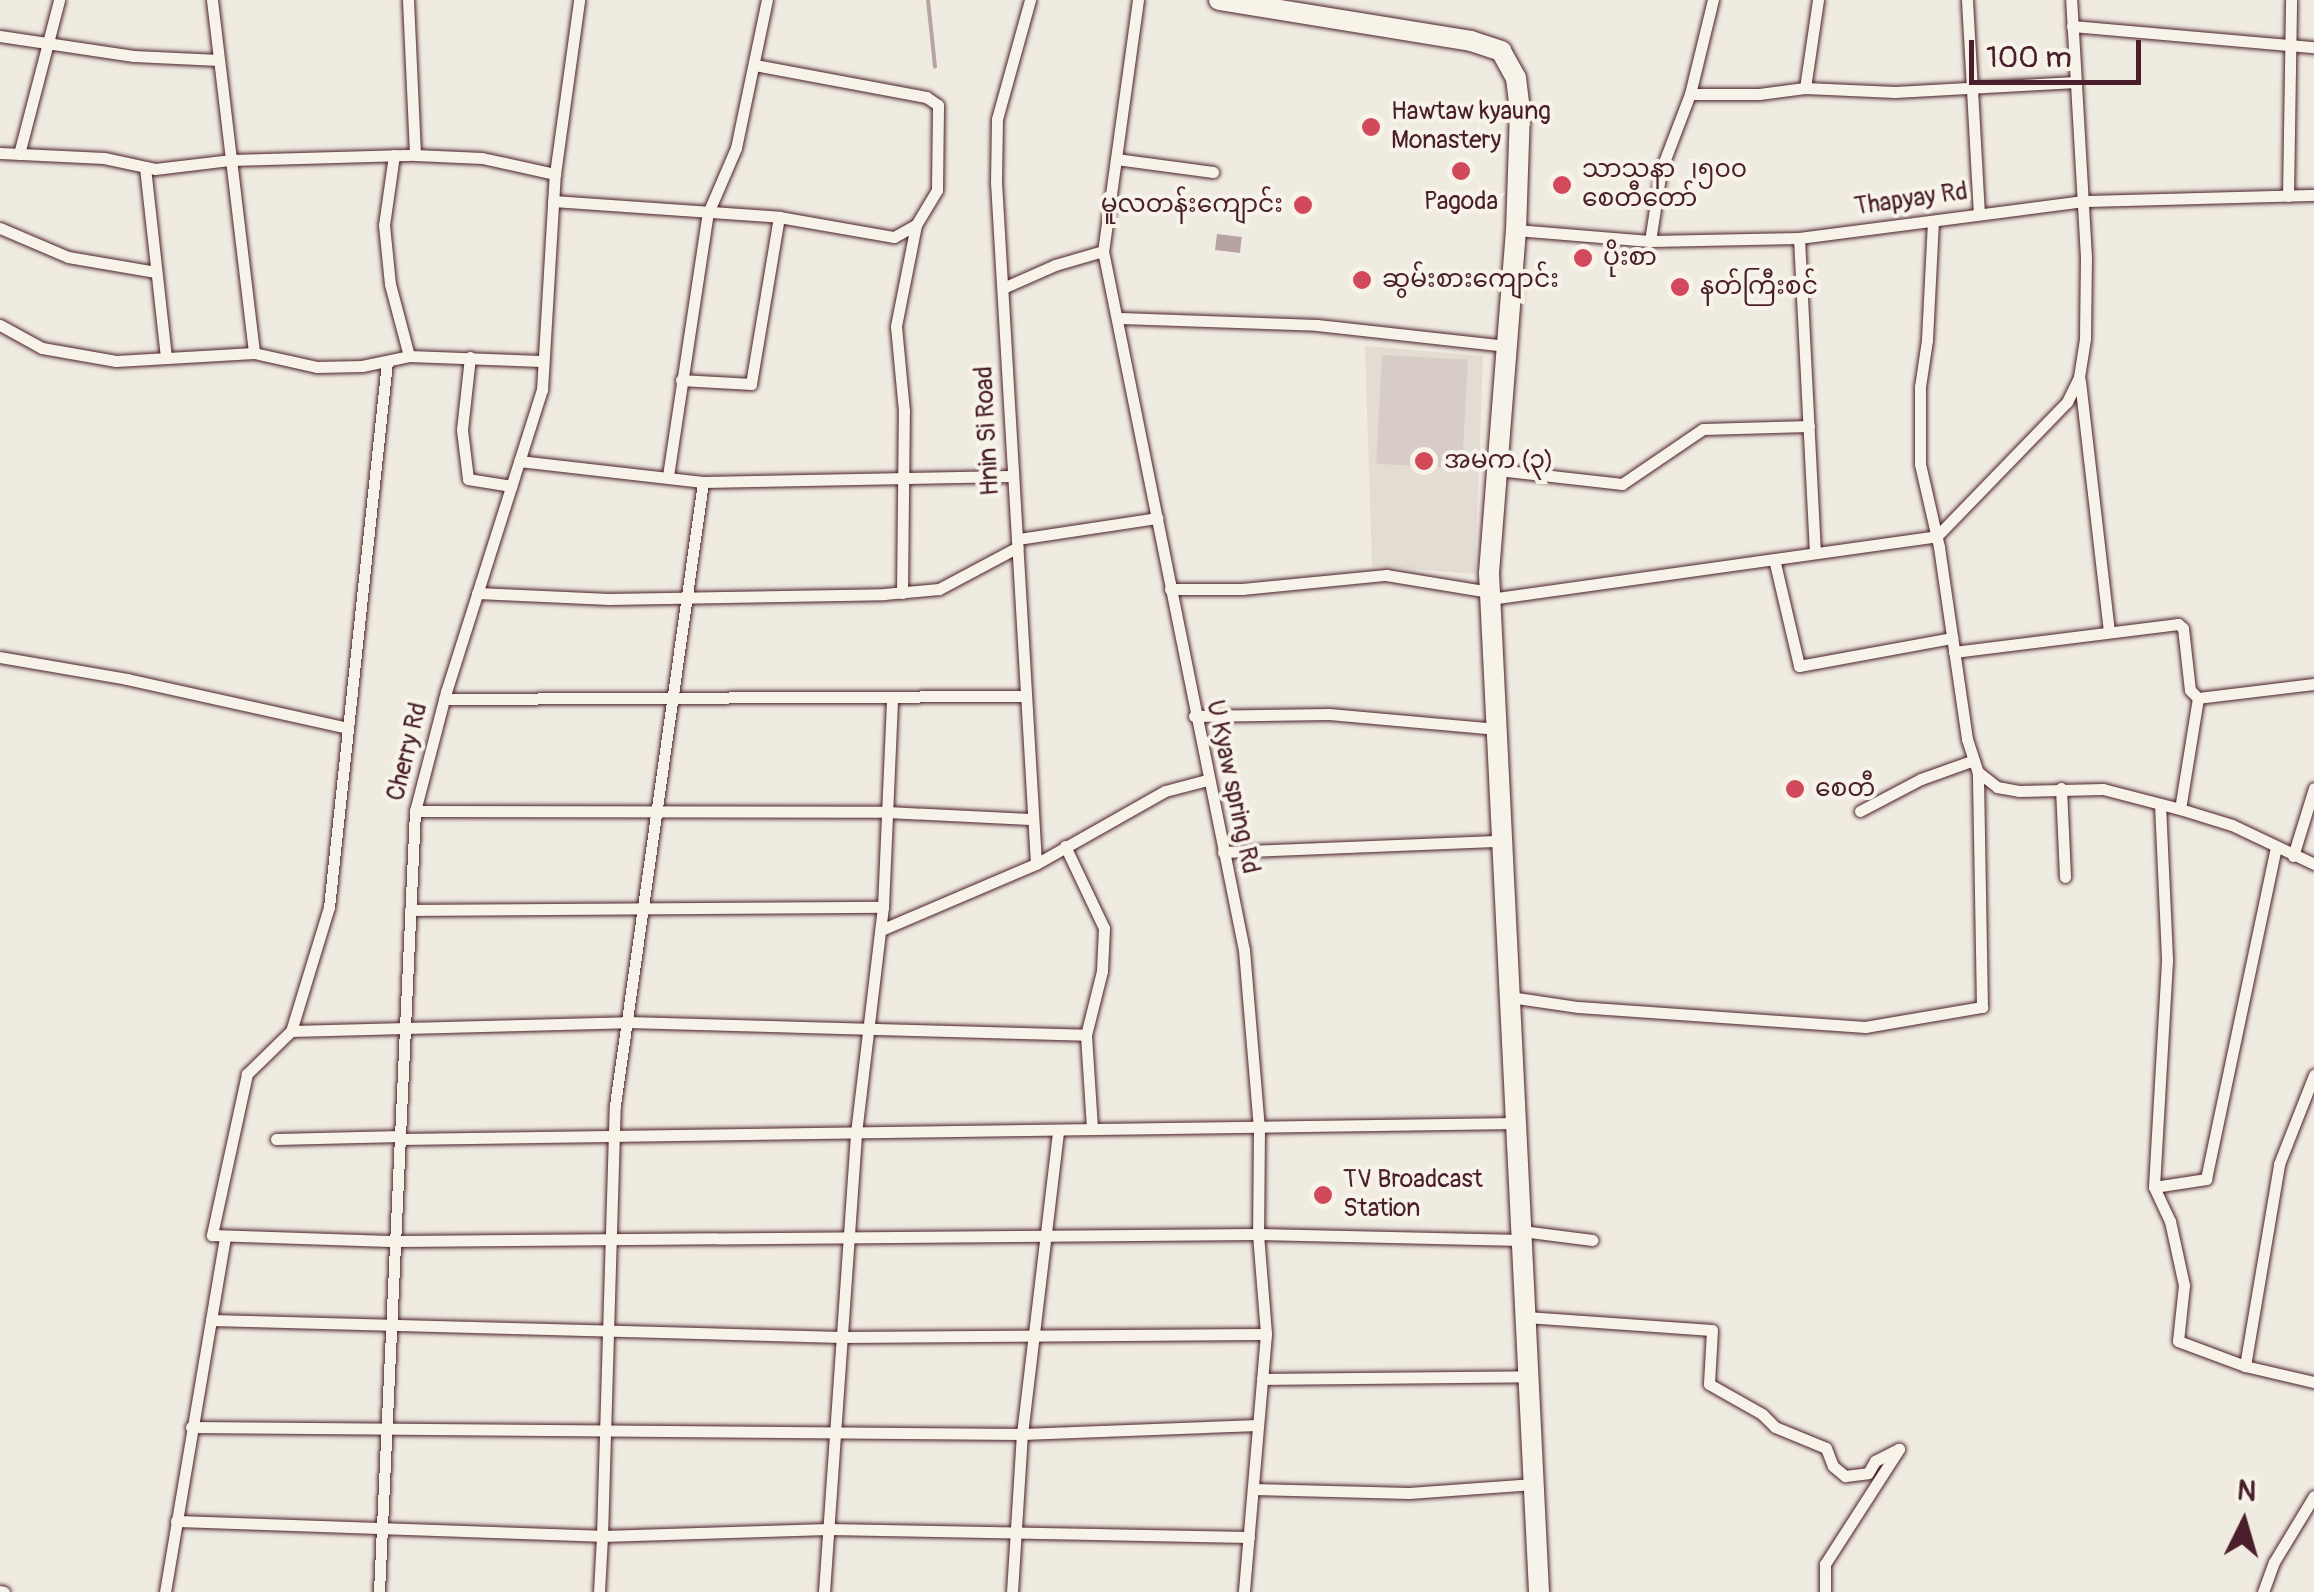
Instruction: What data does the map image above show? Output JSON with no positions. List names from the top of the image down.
{
  "streets": {
    "street": [
      "Thapyay Rd",
      "Hnin Si Road",
      "Cherry Rd",
      "U Kyaw spring Rd"
    ]
  },
  "places": [
    "Hawtaw kyaung Monastery",
    "Pagoda",
    "သာသနာ ၂၅၀၀ စေတီတော်",
    "မူလတန်းကျောင်း",
    "ပိုးစာ",
    "ဆွမ်းစားကျောင်း",
    "နတ်ကြီးစင်",
    "အမက (၃)",
    "စေတီ",
    "TV Broadcast Station"
  ],
  "scale_bar": "100 m",
  "north": "top"
}
